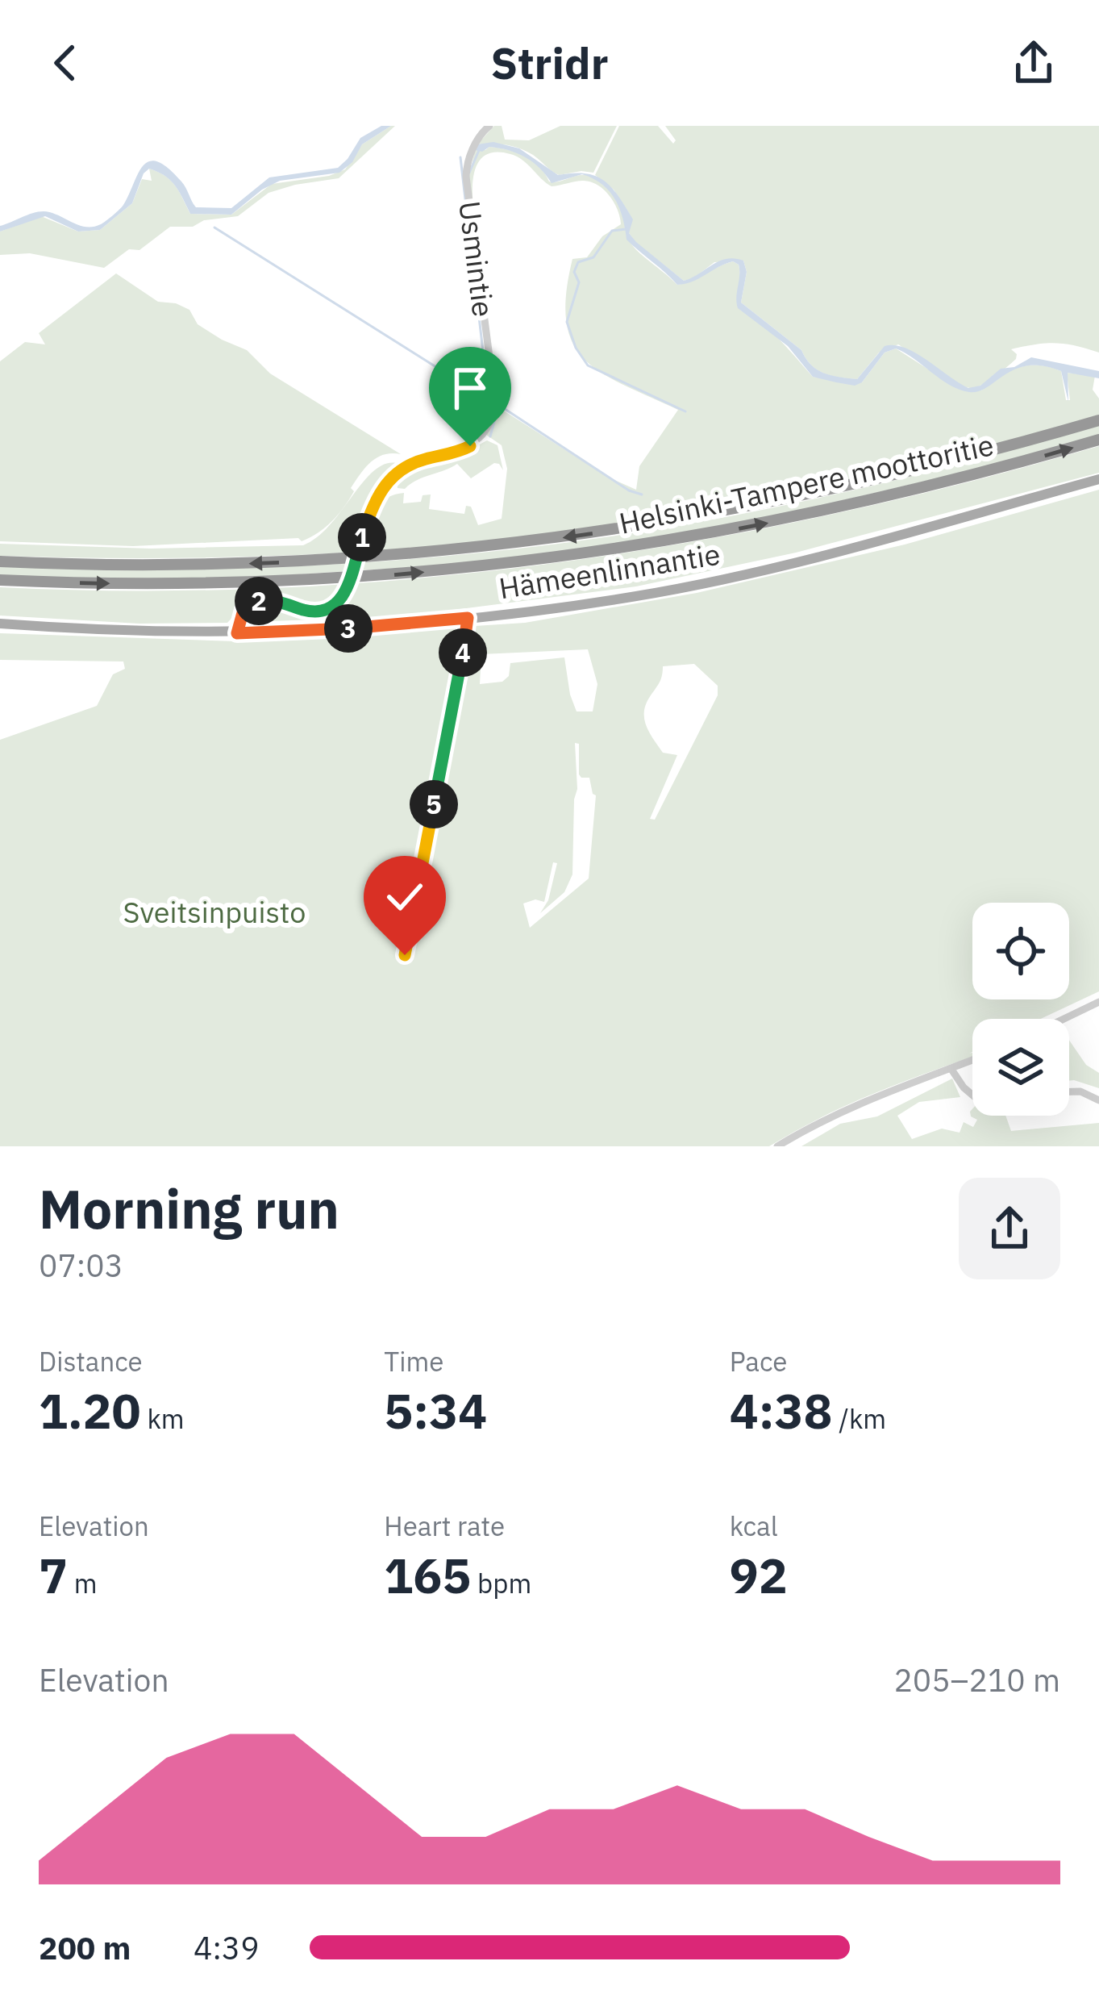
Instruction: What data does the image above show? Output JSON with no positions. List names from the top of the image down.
{
  "streets": {
    "highway": ["Helsinki-Tampere moottoritie"],
    "main road": ["Hämeenlinnantie"],
    "street": ["Usmintie"]
  },
  "crossings": [
    ["Usmintie", "Hämeenlinnantie"]
  ],
  "parks": ["Sveitsinpuisto"],
  "page": {
    "header": "Stridr",
    "pins": [
      "1",
      "2",
      "3",
      "4",
      "5"
    ],
    "heading": ["Morning run", "07:03"],
    "stats": [
      ["Distance", "1.20 km"],
      ["Time", "5:34"],
      ["Pace", "4:38 /km"],
      ["Elevation", "7 m"],
      ["Heart rate", "165 bpm"],
      ["kcal", "92"]
    ],
    "chart": ["Elevation", "205–210 m"],
    "list": [
      {
        "name": "200 m",
        "note": "4:39"
      }
    ]
  }
}
